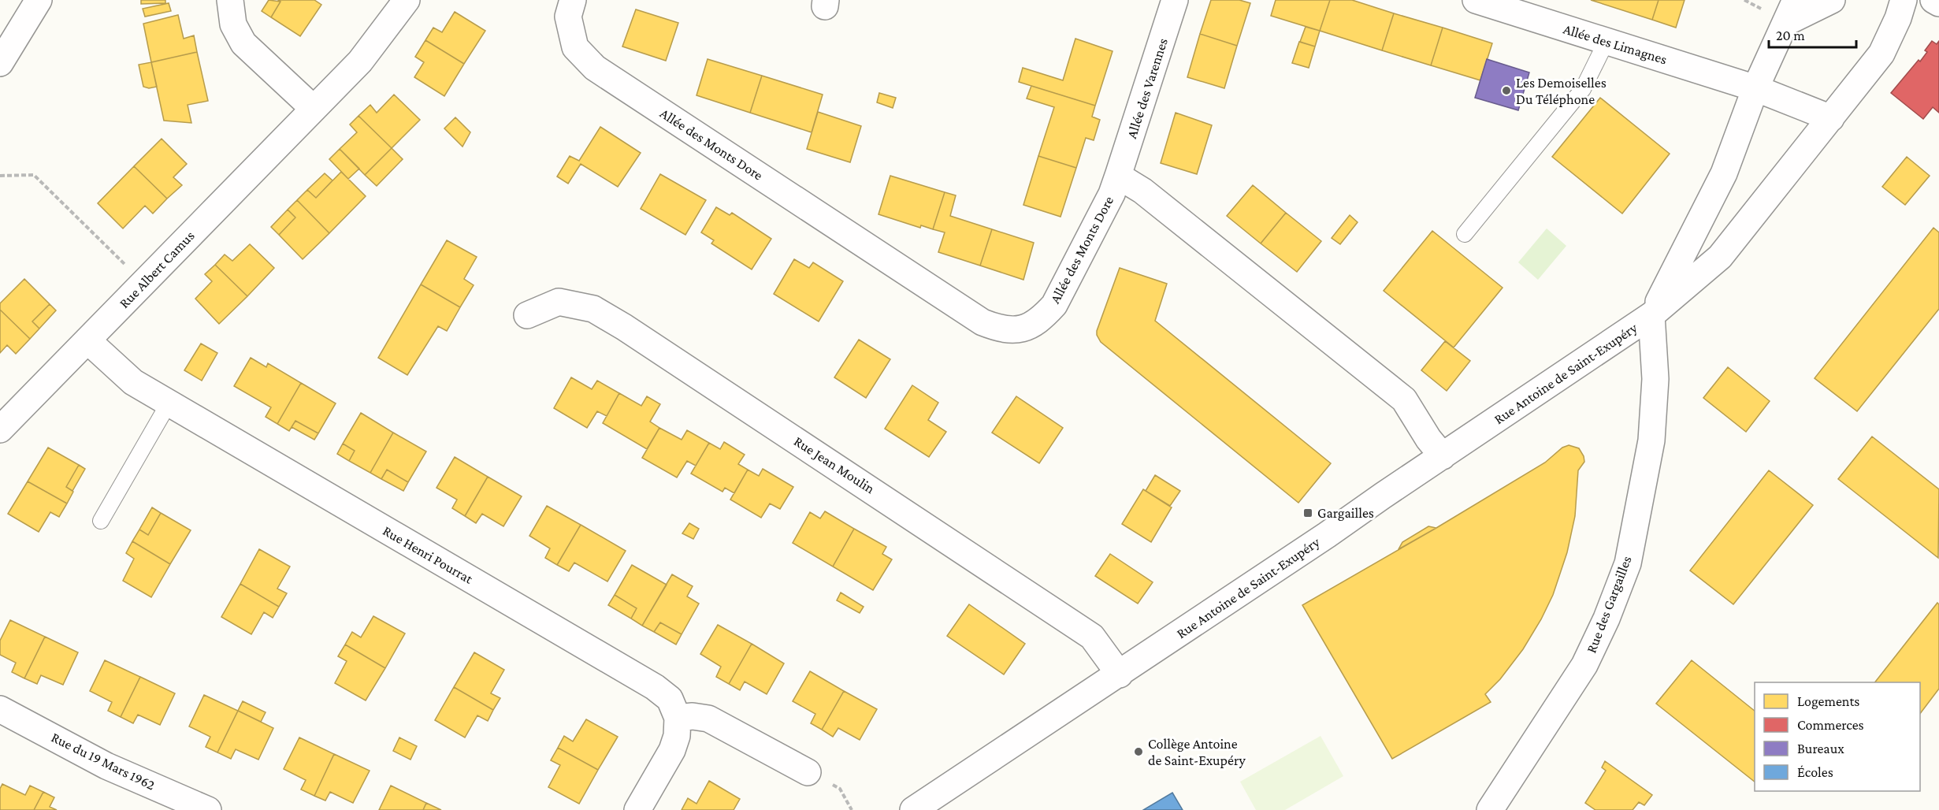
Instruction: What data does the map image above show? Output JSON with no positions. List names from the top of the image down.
{
  "streets": {
    "street": [
      "Allée des Limagnes",
      "Allée des Varennes",
      "Allée des Monts Dore",
      "Rue Albert Camus",
      "Rue Antoine de Saint-Exupéry",
      "Rue Jean Moulin",
      "Rue Henri Pourrat",
      "Rue des Gargailles",
      "Rue du 19 Mars 1962"
    ]
  },
  "crossings": [
    ["Allée des Limagnes", "Rue Antoine de Saint-Exupéry"],
    ["Allée des Varennes", "Allée des Monts Dore"],
    ["Rue Albert Camus", "Rue Henri Pourrat"],
    ["Rue Antoine de Saint-Exupéry", "Rue Jean Moulin"],
    ["Rue Antoine de Saint-Exupéry", "Rue des Gargailles"]
  ],
  "places": {
    "other": ["Les Demoiselles Du Téléphone", "Collège Antoine de Saint-Exupéry"],
    "transit": ["Gargailles"]
  },
  "legend": [
    "Logements",
    "Commerces",
    "Bureaux",
    "Écoles"
  ],
  "scale_bar": "20 m"
}
